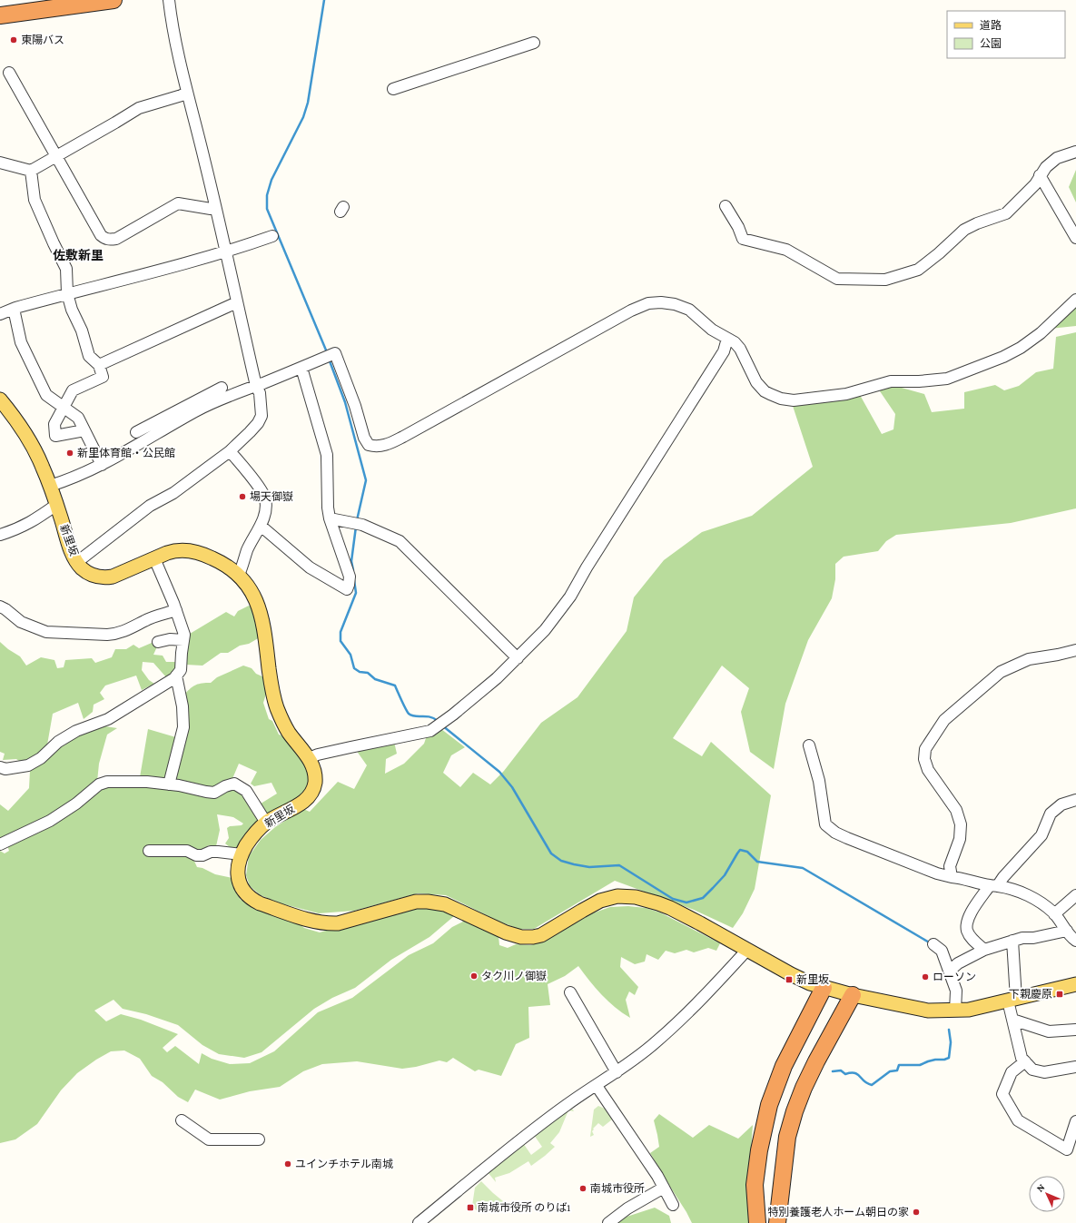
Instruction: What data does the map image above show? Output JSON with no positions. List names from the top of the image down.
{
  "streets": {
    "main road": ["新里坂"]
  },
  "districts": ["佐敷新里"],
  "places": {
    "other": [
      "東陽バス",
      "新里体育館・公民館",
      "場天御嶽",
      "タク川ノ御嶽",
      "ローソン",
      "ユインチホテル南城",
      "南城市役所",
      "特別養護老人ホーム朝日の家"
    ],
    "transit": ["新里坂", "下親慶原", "南城市役所 のりば1"]
  },
  "legend": ["道路", "公園"],
  "north": "top left"
}
